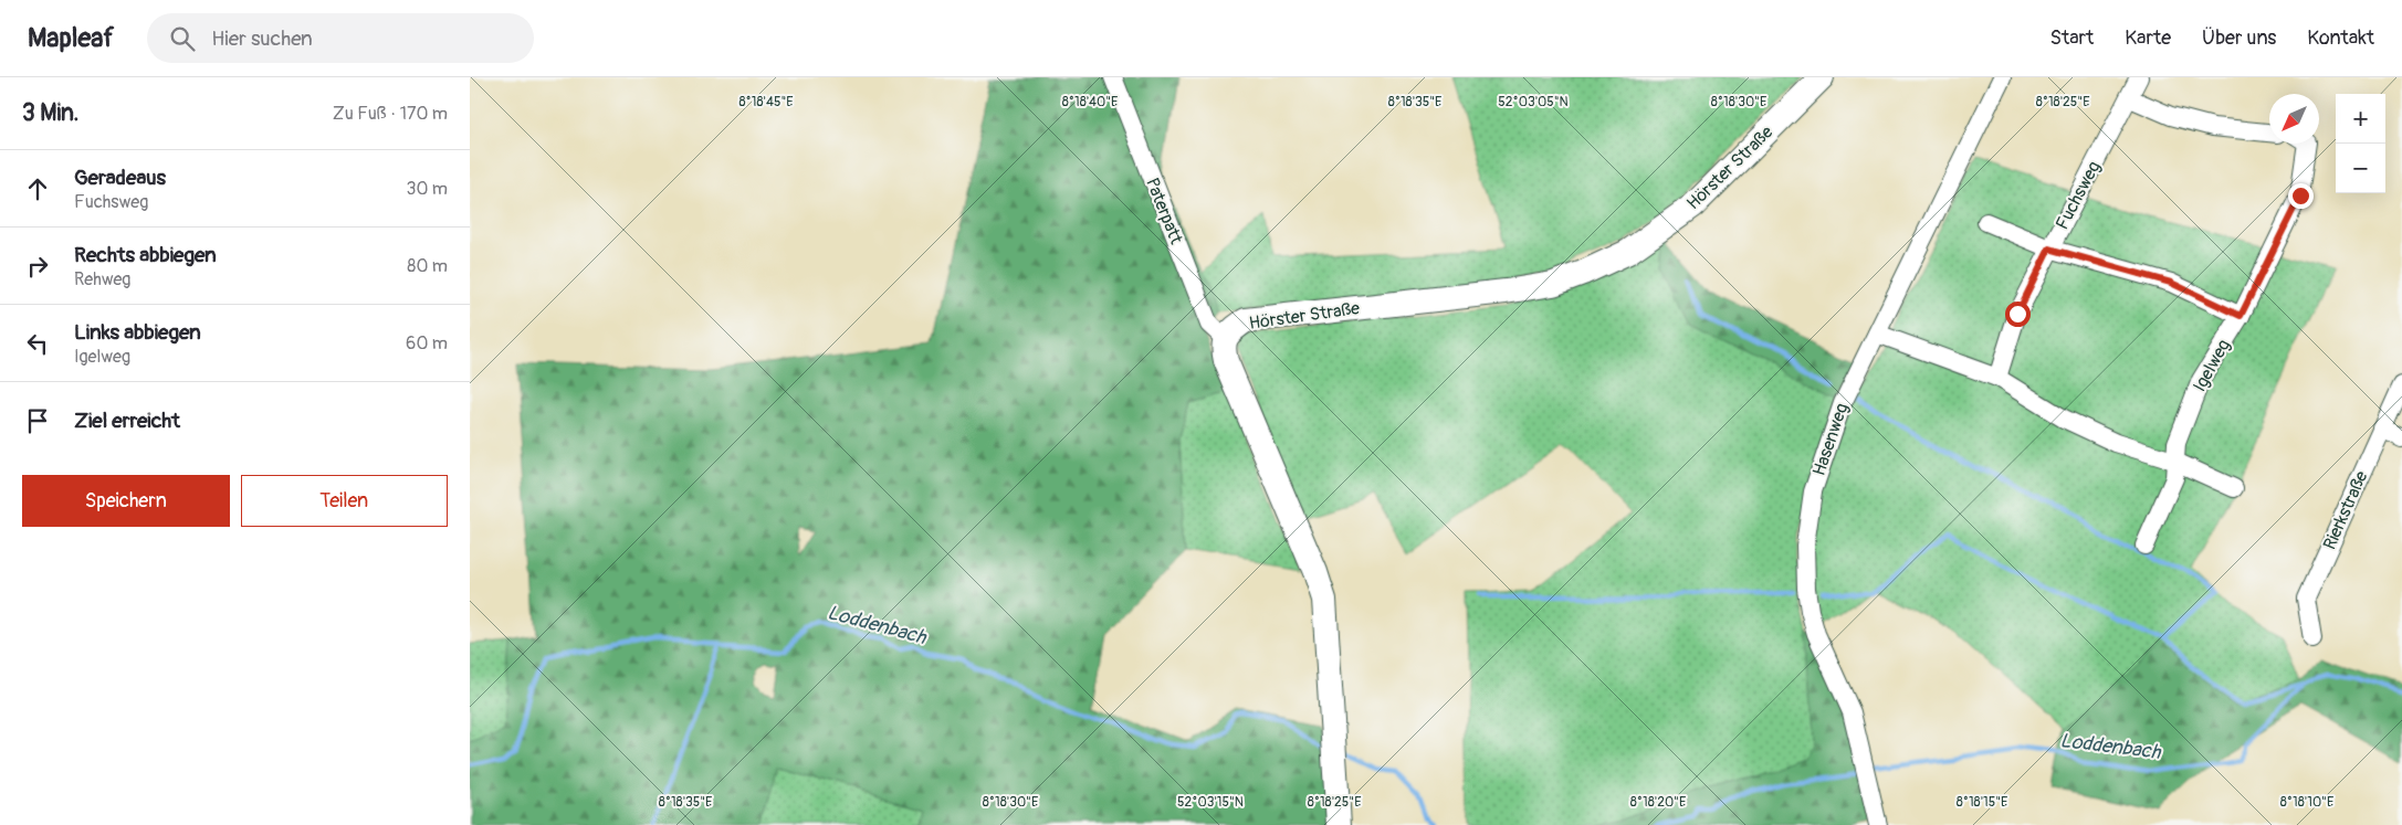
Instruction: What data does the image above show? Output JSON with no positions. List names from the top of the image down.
{
  "streets": {
    "street": [
      "Hörster Straße",
      "Fuchsweg",
      "Paterpatt",
      "Igelweg",
      "Hasenweg",
      "Rierkstraße"
    ]
  },
  "crossings": [
    ["Hörster Straße", "Paterpatt"]
  ],
  "water": ["Loddenbach"],
  "north": "bottom left",
  "page": {
    "header": "Mapleaf",
    "search": "Hier suchen",
    "nav": [
      "Start",
      "Karte",
      "Über uns",
      "Kontakt"
    ],
    "heading": ["3 Min.", "Zu Fuß · 170 m"],
    "map_buttons": ["+", "−"],
    "list": [
      ["Geradeaus", "Fuchsweg", "30 m"],
      ["Rechts abbiegen", "Rehweg", "80 m"],
      ["Links abbiegen", "Igelweg", "60 m"],
      "Ziel erreicht"
    ],
    "buttons": ["Speichern", "Teilen"]
  },
  "coordinates": [
    "8°18'45\"E",
    "8°18'40\"E",
    "8°18'35\"E",
    "52°03'05\"N",
    "8°18'30\"E",
    "8°18'25\"E",
    "8°18'20\"E",
    "8°18'15\"E",
    "52°03'15\"N",
    "8°18'10\"E"
  ]
}
